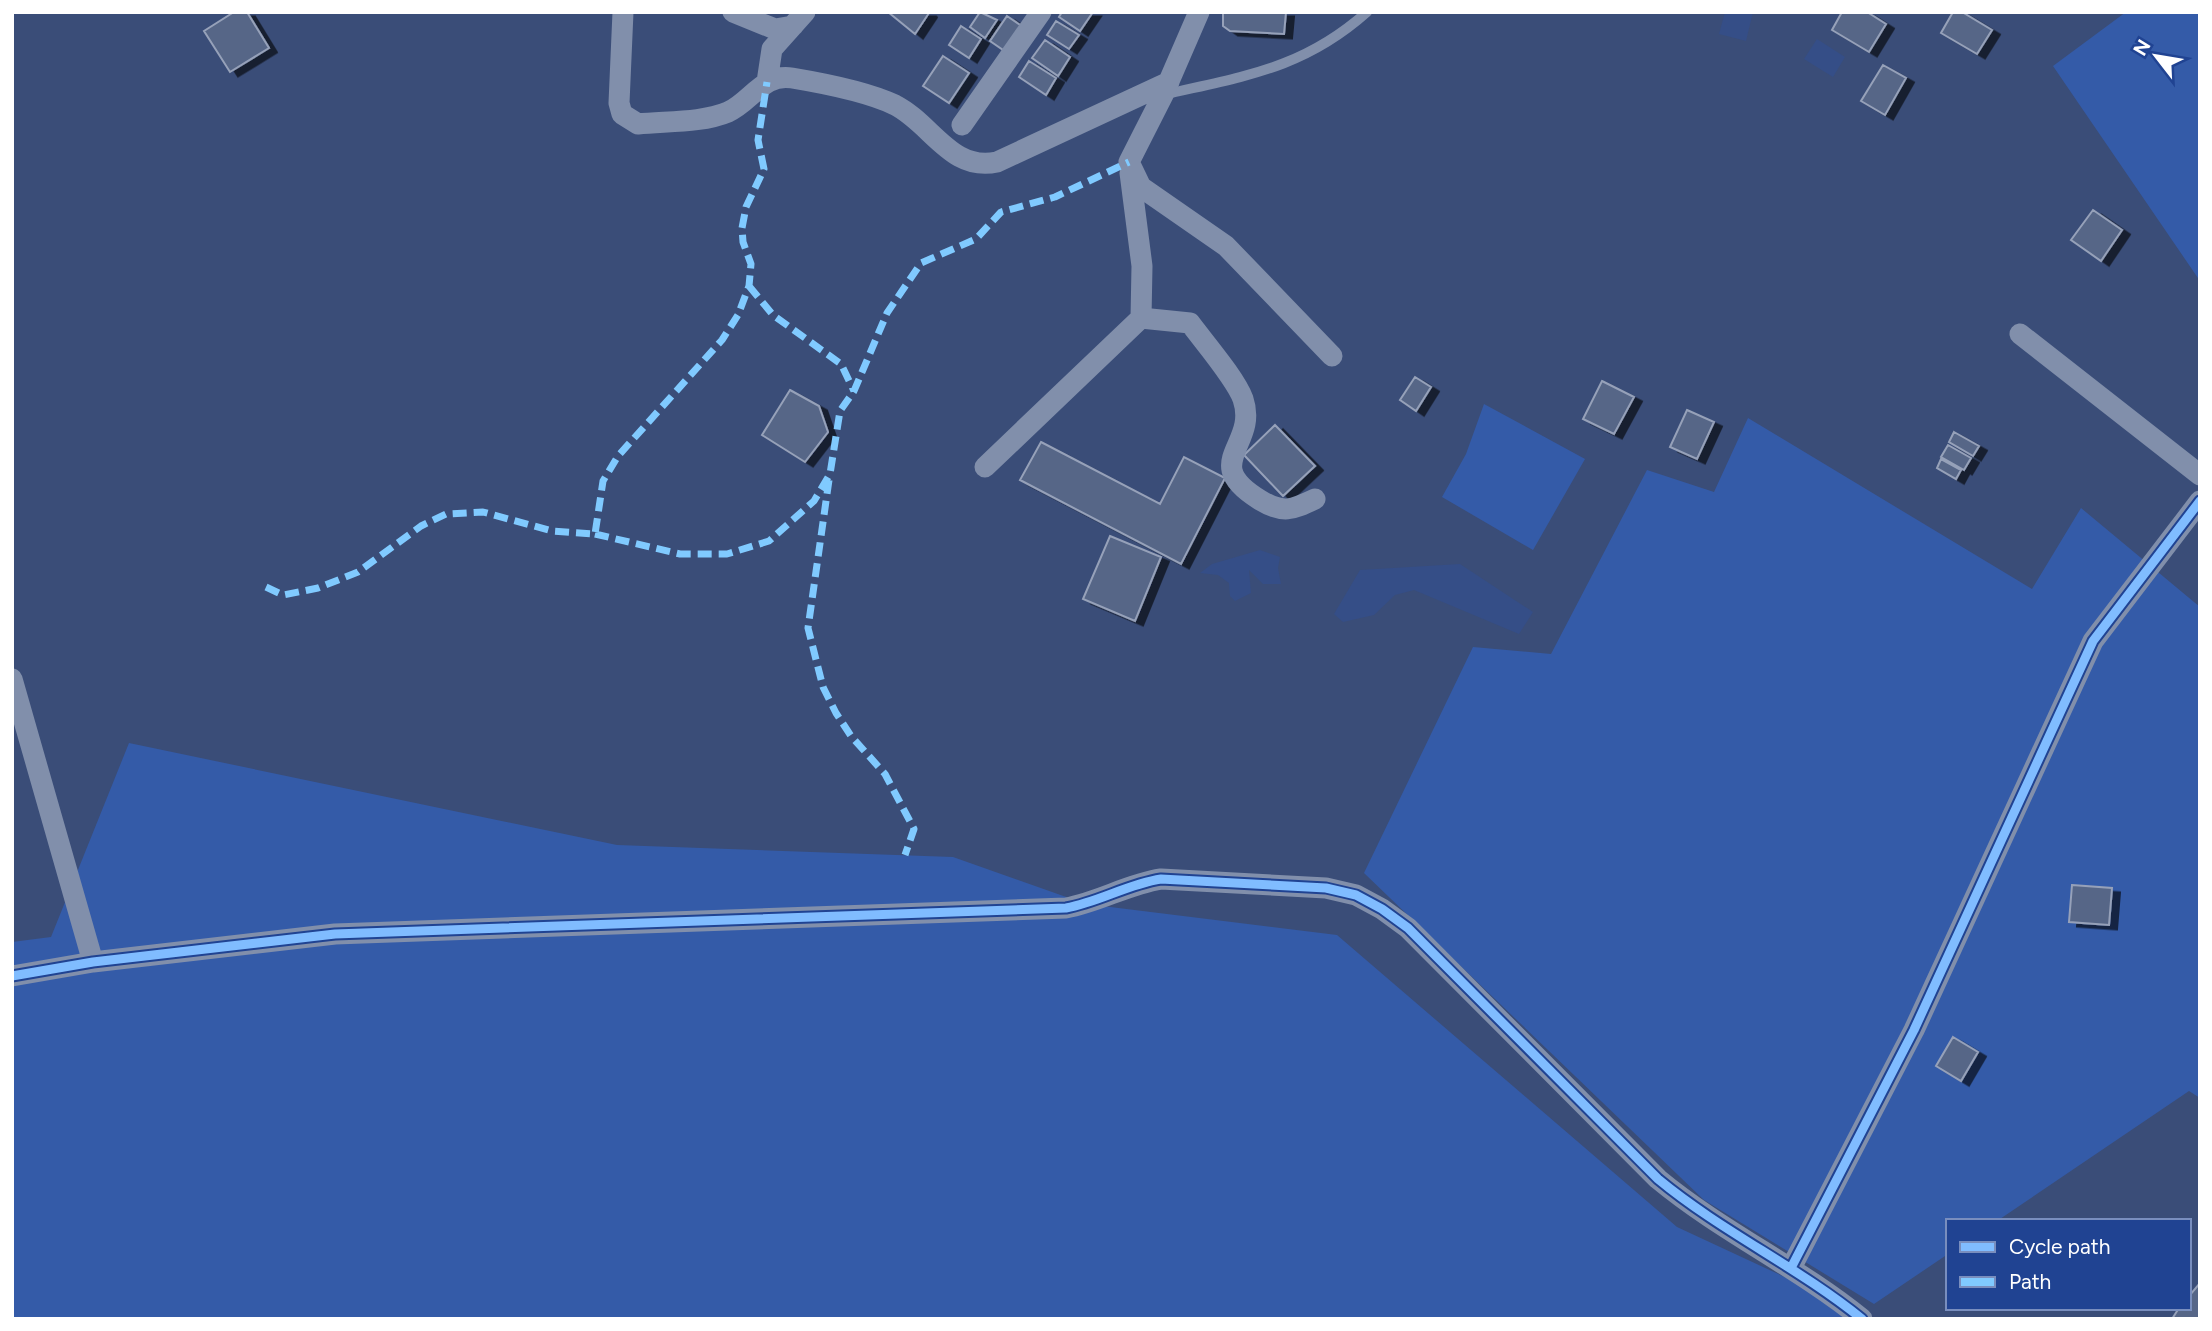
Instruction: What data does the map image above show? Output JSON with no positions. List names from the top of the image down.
{
  "legend": ["Cycle path", "Path"],
  "north": "top left"
}
